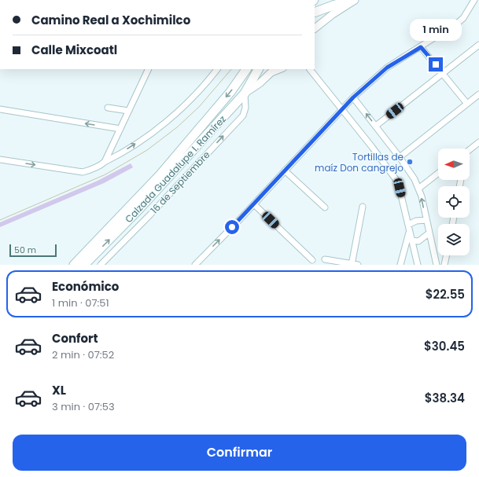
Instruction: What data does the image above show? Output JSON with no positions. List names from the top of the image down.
{
  "streets": {
    "main road": ["Calzada Guadalupe I. Ramírez"],
    "street": ["16 de Septiembre"]
  },
  "crossings": [
    ["Calzada Guadalupe I. Ramírez", "16 de Septiembre"]
  ],
  "one_way": ["16 de Septiembre"],
  "places": ["Tortillas de maíz Don cangrejo"],
  "scale_bar": "50 m",
  "north": "left",
  "page": {
    "banner": ["Camino Real a Xochimilco", "Calle Mixcoatl"],
    "bubble": "1 min",
    "scale": "50 m",
    "list": [
      {
        "name": "Económico",
        "note": "1 min · 07:51",
        "value": "$22.55"
      },
      {
        "name": "Confort",
        "note": "2 min · 07:52",
        "value": "$30.45"
      },
      {
        "name": "XL",
        "note": "3 min · 07:53",
        "value": "$38.34"
      }
    ],
    "buttons": "Confirmar"
  }
}
